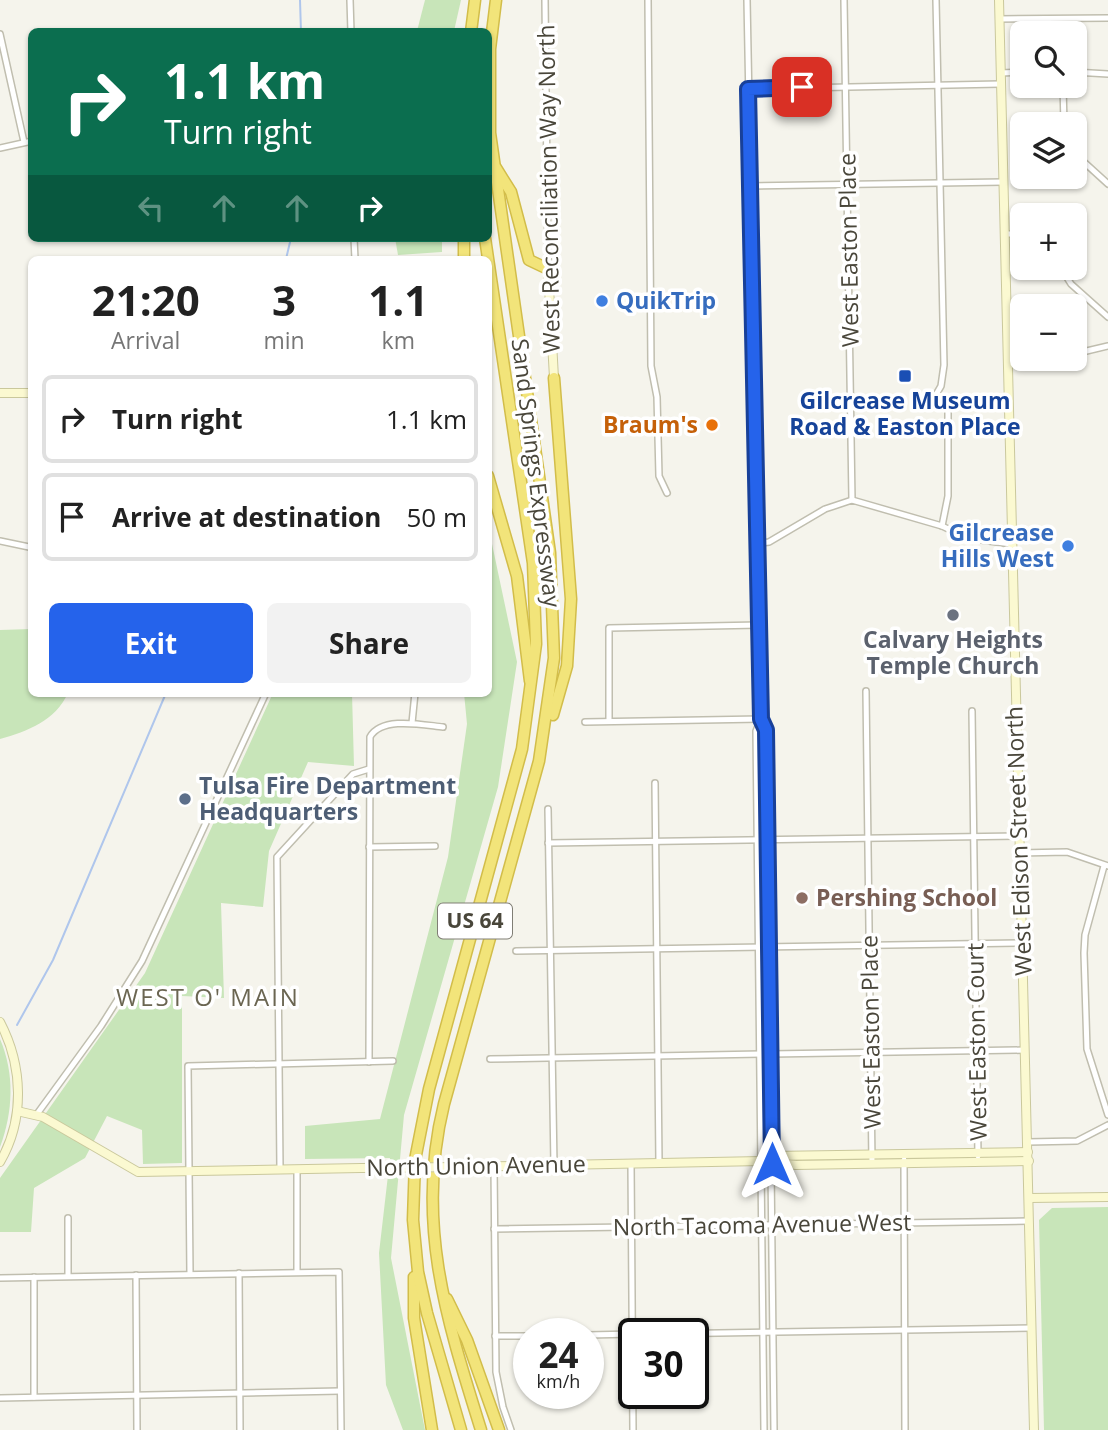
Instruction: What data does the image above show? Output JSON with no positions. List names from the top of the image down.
{
  "streets": {
    "highway": ["Sand Springs Expressway", "US 64"],
    "main road": ["West Reconciliation Way North", "West Edison Street North", "North Union Avenue"],
    "street": ["West Easton Place", "West Easton Court", "North Tacoma Avenue West"]
  },
  "crossings": [
    ["West Easton Place", "North Union Avenue"],
    ["West Edison Street North", "North Union Avenue"],
    ["West Edison Street North", "North Tacoma Avenue West"],
    ["West Easton Court", "North Union Avenue"]
  ],
  "districts": ["WEST O' MAIN"],
  "places": {
    "other": [
      "QuikTrip",
      "Braum's",
      "Gilcrease Hills West",
      "Calvary Heights Temple Church",
      "Tulsa Fire Department Headquarters",
      "Pershing School"
    ],
    "transit": ["Gilcrease Museum Road & Easton Place"]
  },
  "page": {
    "map_buttons": ["+", "−"],
    "turn": ["1.1 km", "Turn right"],
    "eta": [
      "21:20",
      "Arrival",
      "3",
      "min",
      "1.1",
      "km"
    ],
    "list": [
      {
        "name": "Turn right",
        "value": "1.1 km"
      },
      {
        "name": "Arrive at destination",
        "value": "50 m"
      }
    ],
    "buttons": ["Exit", "Share"],
    "speed": "24 km/h",
    "limit": "30"
  }
}
